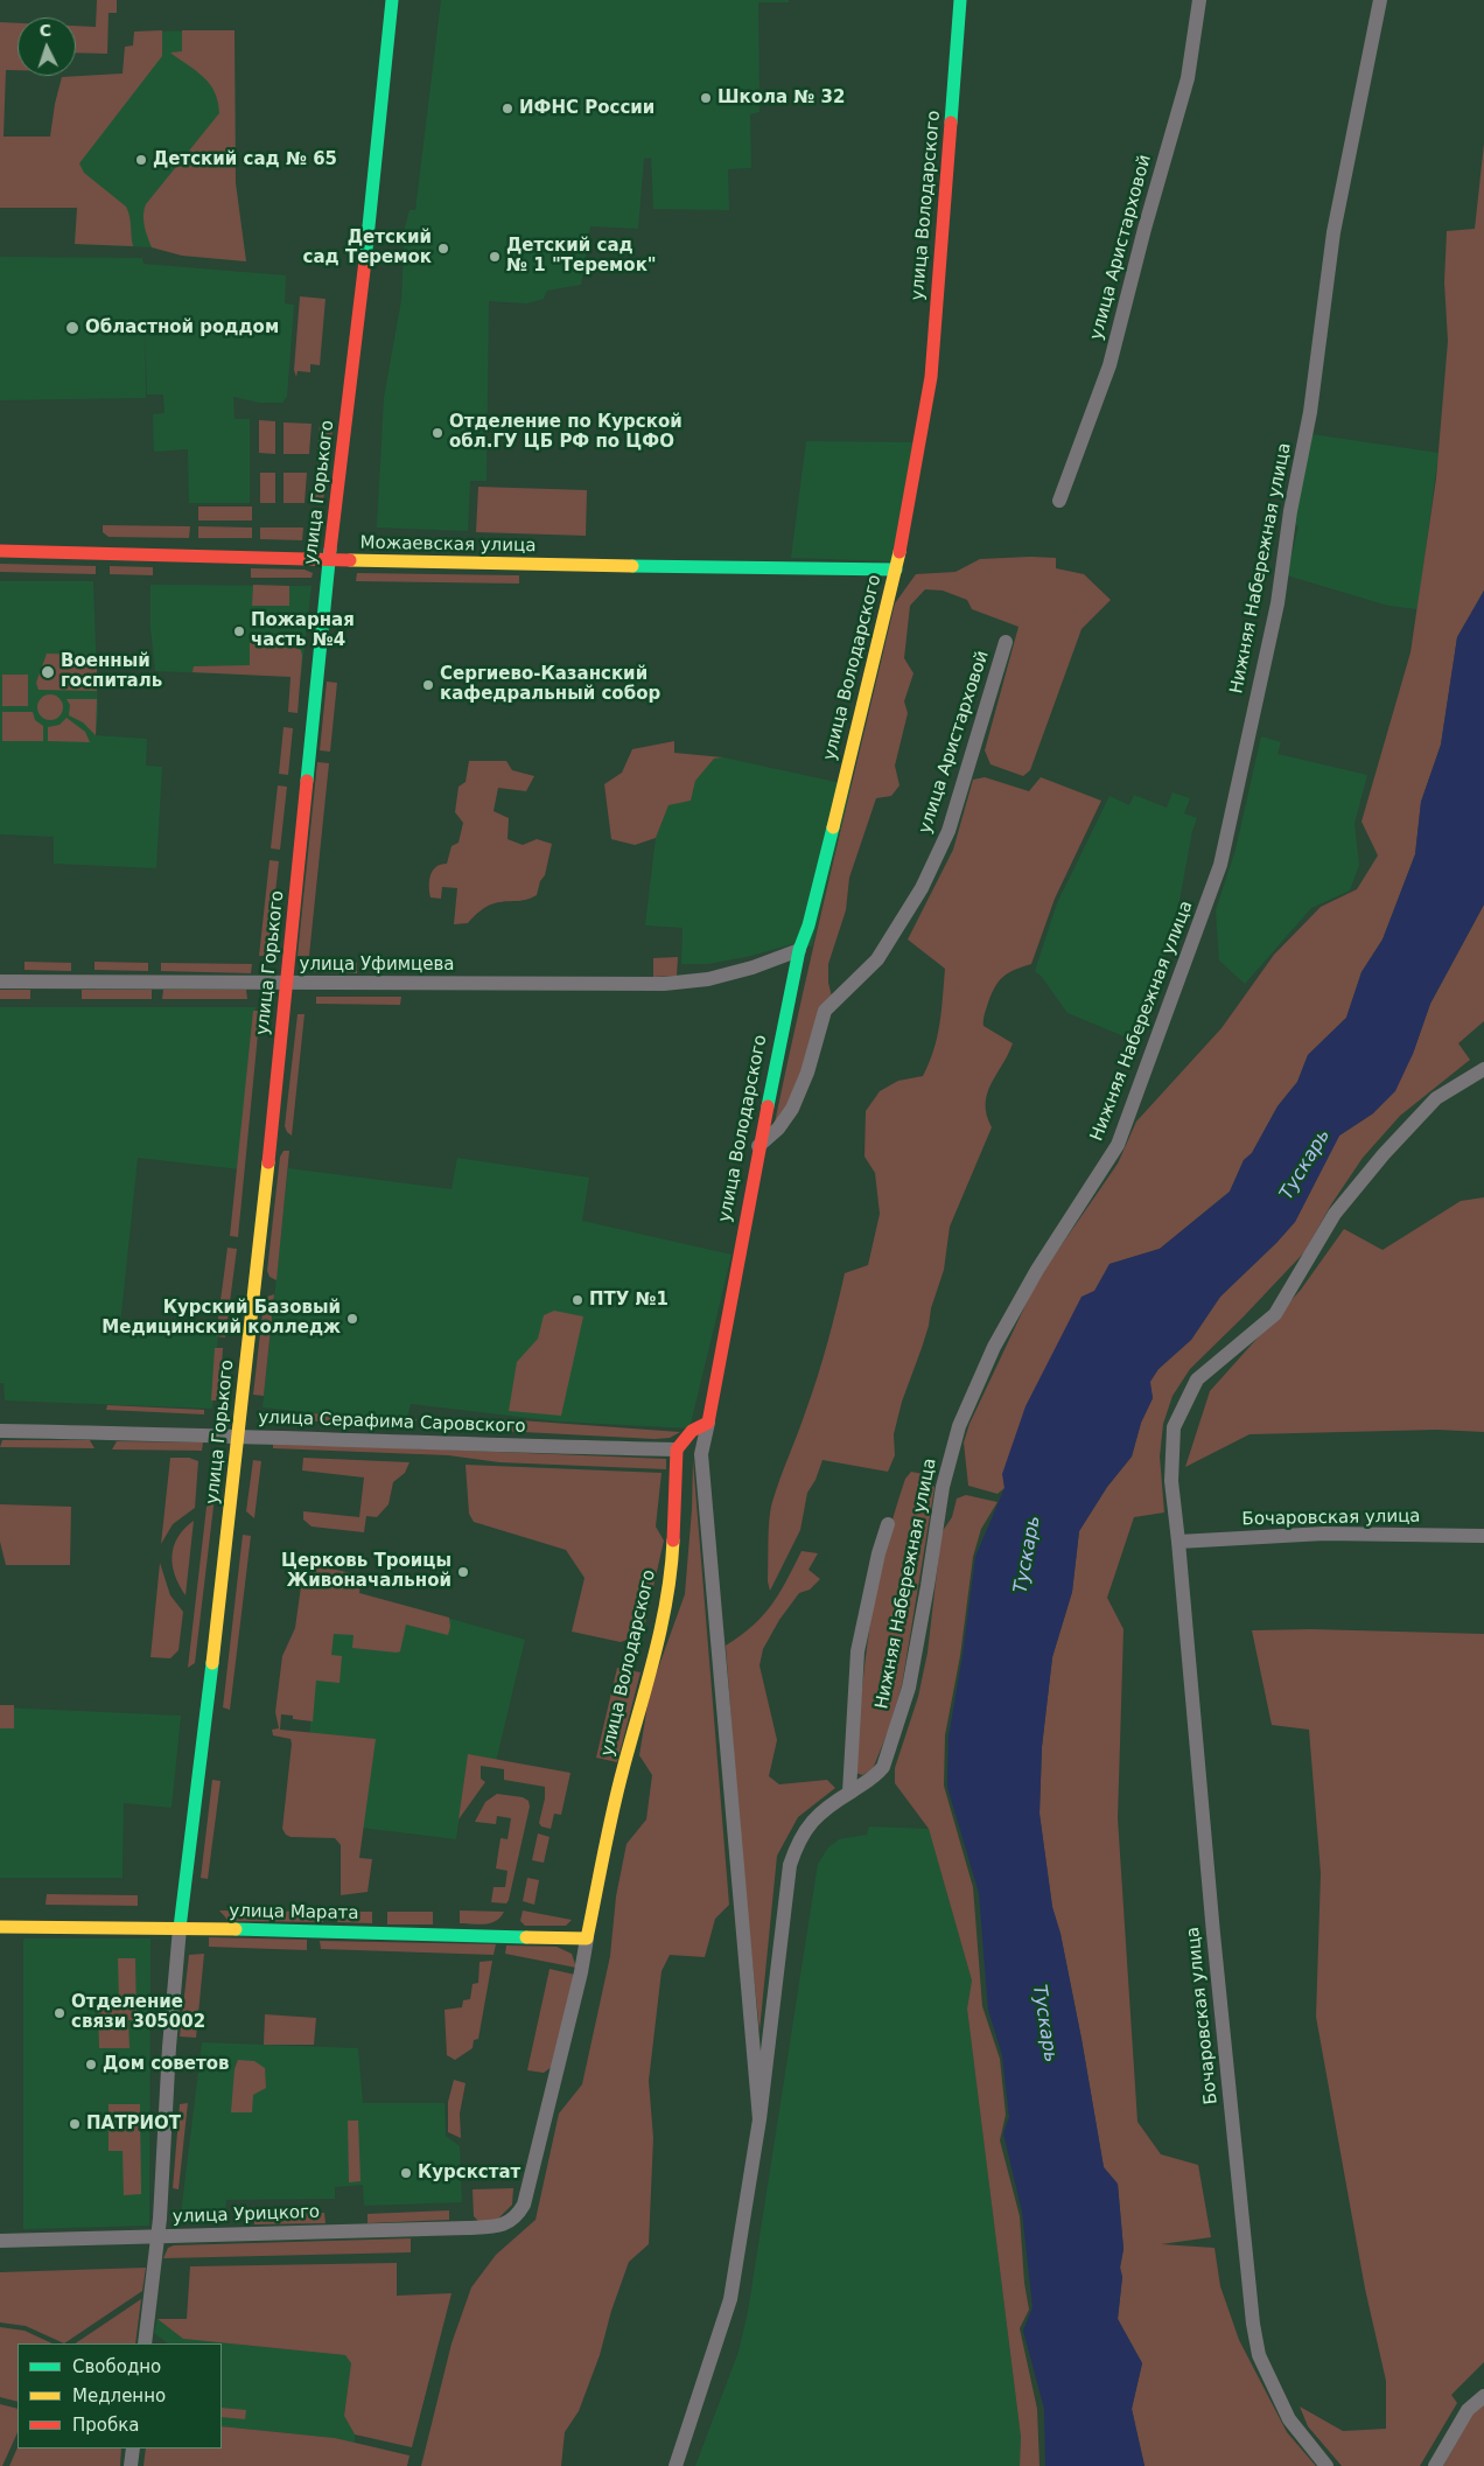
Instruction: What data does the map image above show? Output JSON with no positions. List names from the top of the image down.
{
  "streets": {
    "street": [
      "улица Володарского",
      "улица Аристарховой",
      "улица Горького",
      "Можаевская улица",
      "Нижняя Набережная улица",
      "улица Уфимцева",
      "улица Серафима Саровского",
      "Бочаровская улица",
      "улица Марата",
      "улица Урицкого"
    ]
  },
  "crossings": [
    ["улица Володарского", "улица Аристарховой"],
    ["улица Володарского", "Можаевская улица"],
    ["улица Володарского", "Нижняя Набережная улица"],
    ["улица Володарского", "улица Уфимцева"],
    ["улица Володарского", "улица Серафима Саровского"],
    ["улица Володарского", "улица Марата"],
    ["улица Володарского", "улица Урицкого"],
    ["улица Горького", "Можаевская улица"],
    ["улица Горького", "улица Уфимцева"],
    ["улица Горького", "улица Серафима Саровского"],
    ["улица Горького", "улица Марата"]
  ],
  "water": ["Тускарь"],
  "places": [
    "Школа № 32",
    "ИФНС России",
    "Детский сад № 65",
    "Детский сад Теремок",
    "Детский сад № 1 \"Теремок\"",
    "Областной роддом",
    "Отделение по Курской обл.ГУ ЦБ РФ по ЦФО",
    "Пожарная часть №4",
    "Военный госпиталь",
    "Сергиево-Казанский кафедральный собор",
    "ПТУ №1",
    "Курский Базовый Медицинский колледж",
    "Церковь Троицы Живоначальной",
    "Отделение связи 305002",
    "Дом советов",
    "ПАТРИОТ",
    "Курскстат"
  ],
  "legend": ["Свободно", "Медленно", "Пробка"],
  "north": "top"
}
